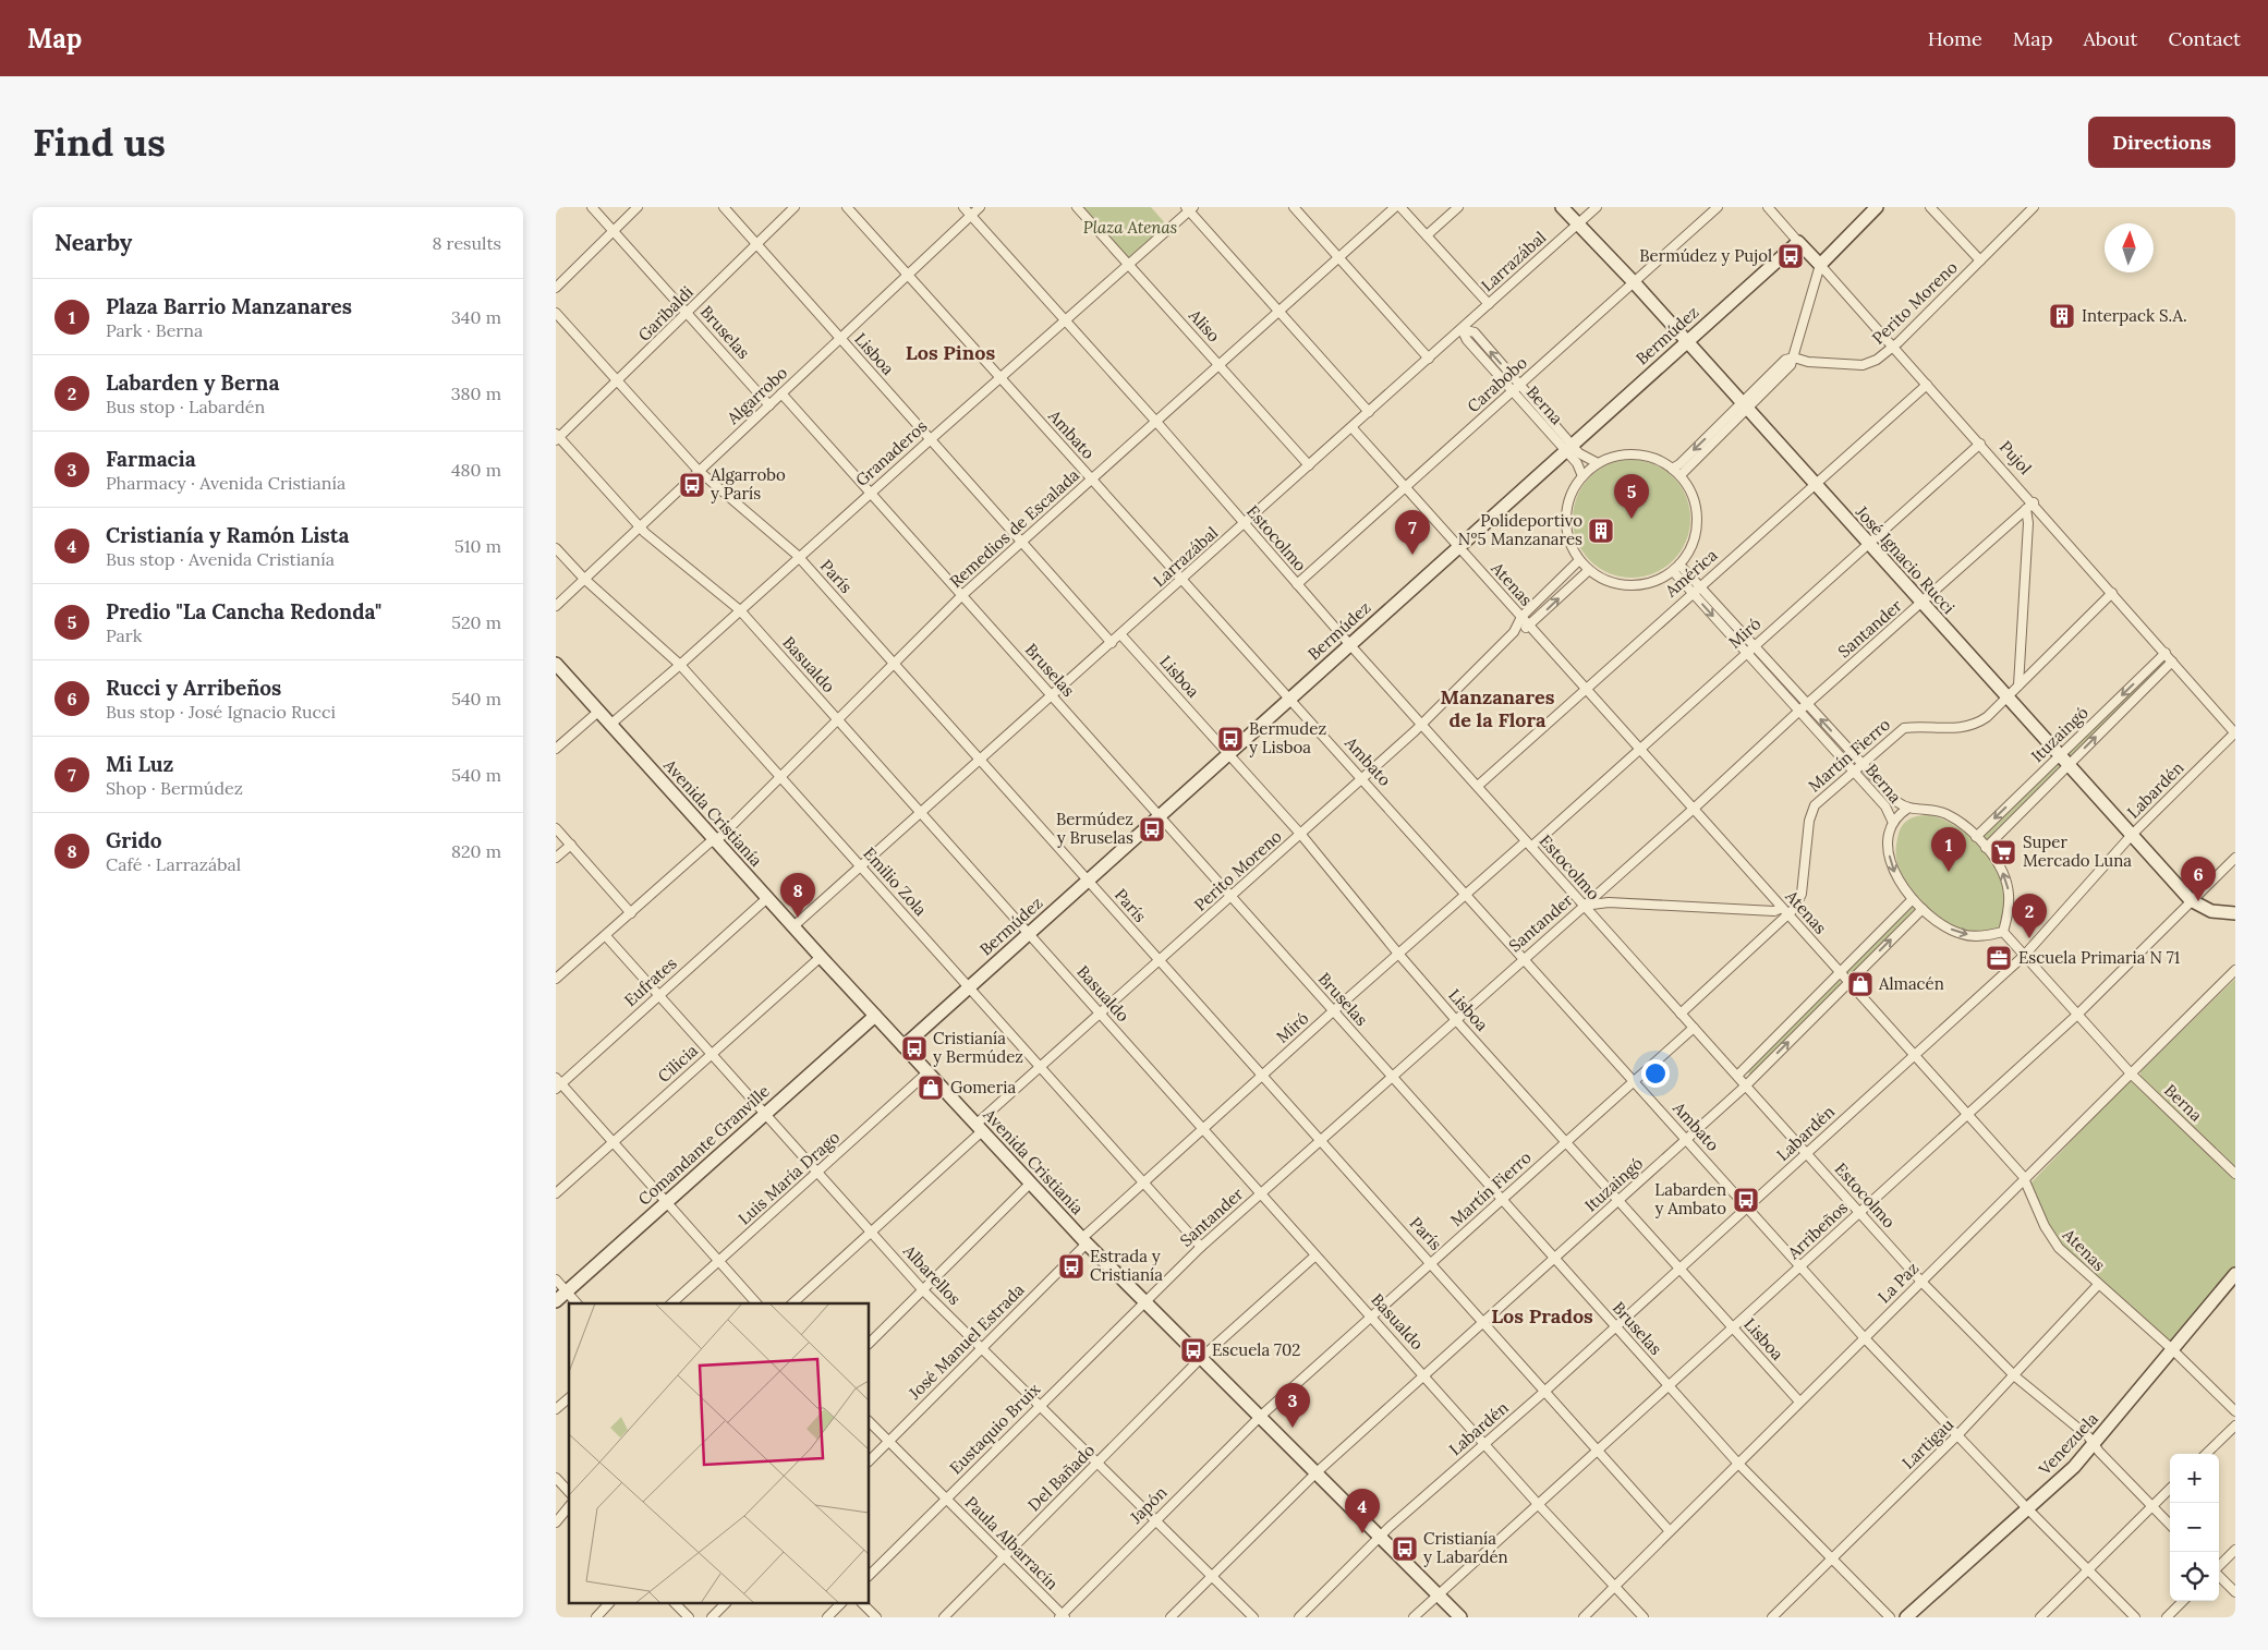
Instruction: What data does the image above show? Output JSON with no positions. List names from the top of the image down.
{
  "streets": {
    "street": [
      "Larrazábal",
      "Perito Moreno",
      "Garibaldi",
      "Aliso",
      "Bruselas",
      "Bermúdez",
      "Lisboa",
      "Carabobo",
      "Algarrobo",
      "Berna",
      "Ambato",
      "Granaderos",
      "Pujol",
      "Remedios de Escalada",
      "Estocolmo",
      "José Ignacio Rucci",
      "América",
      "París",
      "Atenas",
      "Santander",
      "Miró",
      "Basualdo",
      "Ituzaingó",
      "Martín Fierro",
      "Labardén",
      "Avenida Cristianía",
      "Emilio Zola",
      "Eufrates",
      "Cilicia",
      "Comandante Granville",
      "Luis María Drago",
      "Arribeños",
      "Albarellos",
      "La Paz",
      "José Manuel Estrada",
      "Eustaquio Bruix",
      "Lartigau",
      "Venezuela",
      "Del Bañado",
      "Japón",
      "Paula Albarracín"
    ]
  },
  "crossings": [
    ["Larrazábal", "Aliso"],
    ["Larrazábal", "Bruselas"],
    ["Larrazábal", "Lisboa"],
    ["Larrazábal", "Berna"],
    ["Larrazábal", "Ambato"],
    ["Larrazábal", "Estocolmo"],
    ["Larrazábal", "José Ignacio Rucci"],
    ["Larrazábal", "París"],
    ["Larrazábal", "Atenas"],
    ["Larrazábal", "Basualdo"],
    ["Larrazábal", "Avenida Cristianía"],
    ["Larrazábal", "Emilio Zola"],
    ["Perito Moreno", "Bruselas"],
    ["Perito Moreno", "Lisboa"],
    ["Perito Moreno", "Berna"],
    ["Perito Moreno", "Ambato"],
    ["Perito Moreno", "Pujol"],
    ["Perito Moreno", "Estocolmo"],
    ["Perito Moreno", "París"],
    ["Perito Moreno", "Atenas"],
    ["Perito Moreno", "Basualdo"],
    ["Perito Moreno", "Avenida Cristianía"],
    ["Perito Moreno", "Emilio Zola"],
    ["Perito Moreno", "Albarellos"],
    ["Garibaldi", "Bruselas"],
    ["Garibaldi", "Lisboa"],
    ["Garibaldi", "París"],
    ["Garibaldi", "Basualdo"],
    ["Aliso", "Granaderos"],
    ["Aliso", "Remedios de Escalada"],
    ["Bruselas", "Bermúdez"],
    ["Bruselas", "Algarrobo"],
    ["Bruselas", "Granaderos"],
    ["Bruselas", "Remedios de Escalada"],
    ["Bruselas", "Santander"],
    ["Bruselas", "Miró"],
    ["Bruselas", "Ituzaingó"],
    ["Bruselas", "Martín Fierro"],
    ["Bruselas", "Labardén"],
    ["Bruselas", "Arribeños"],
    ["Bruselas", "La Paz"],
    ["Bruselas", "Lartigau"],
    ["Bermúdez", "Lisboa"],
    ["Bermúdez", "Berna"],
    ["Bermúdez", "Ambato"],
    ["Bermúdez", "Pujol"],
    ["Bermúdez", "Estocolmo"],
    ["Bermúdez", "José Ignacio Rucci"],
    ["Bermúdez", "París"],
    ["Bermúdez", "Atenas"],
    ["Bermúdez", "Basualdo"],
    ["Bermúdez", "Avenida Cristianía"],
    ["Bermúdez", "Emilio Zola"],
    ["Lisboa", "Algarrobo"],
    ["Lisboa", "Granaderos"],
    ["Lisboa", "Remedios de Escalada"],
    ["Lisboa", "Santander"],
    ["Lisboa", "Miró"],
    ["Lisboa", "Ituzaingó"],
    ["Lisboa", "Martín Fierro"],
    ["Lisboa", "Labardén"],
    ["Lisboa", "Arribeños"],
    ["Lisboa", "La Paz"],
    ["Carabobo", "Berna"],
    ["Carabobo", "Estocolmo"],
    ["Carabobo", "José Ignacio Rucci"],
    ["Carabobo", "Atenas"],
    ["Algarrobo", "Ambato"],
    ["Algarrobo", "Estocolmo"],
    ["Algarrobo", "París"],
    ["Algarrobo", "Basualdo"],
    ["Algarrobo", "Emilio Zola"],
    ["Berna", "América"],
    ["Berna", "Santander"],
    ["Berna", "Miró"],
    ["Berna", "Ituzaingó"],
    ["Berna", "Martín Fierro"],
    ["Berna", "Labardén"],
    ["Berna", "Arribeños"],
    ["Berna", "La Paz"],
    ["Ambato", "Granaderos"],
    ["Ambato", "Remedios de Escalada"],
    ["Ambato", "Santander"],
    ["Ambato", "Miró"],
    ["Ambato", "Ituzaingó"],
    ["Ambato", "Martín Fierro"],
    ["Ambato", "Labardén"],
    ["Ambato", "Arribeños"],
    ["Ambato", "La Paz"],
    ["Granaderos", "Estocolmo"],
    ["Granaderos", "París"],
    ["Granaderos", "Basualdo"],
    ["Granaderos", "Avenida Cristianía"],
    ["Granaderos", "Emilio Zola"],
    ["Pujol", "América"],
    ["Pujol", "Santander"],
    ["Pujol", "Miró"],
    ["Pujol", "Ituzaingó"],
    ["Pujol", "Martín Fierro"],
    ["Pujol", "Labardén"],
    ["Remedios de Escalada", "Estocolmo"],
    ["Remedios de Escalada", "París"],
    ["Remedios de Escalada", "Basualdo"],
    ["Remedios de Escalada", "Avenida Cristianía"],
    ["Remedios de Escalada", "Emilio Zola"],
    ["Remedios de Escalada", "Albarellos"],
    ["Estocolmo", "América"],
    ["Estocolmo", "Santander"],
    ["Estocolmo", "Miró"],
    ["Estocolmo", "Ituzaingó"],
    ["Estocolmo", "Martín Fierro"],
    ["Estocolmo", "Labardén"],
    ["Estocolmo", "Arribeños"],
    ["Estocolmo", "La Paz"],
    ["Estocolmo", "Lartigau"],
    ["Estocolmo", "Venezuela"],
    ["José Ignacio Rucci", "América"],
    ["José Ignacio Rucci", "Santander"],
    ["José Ignacio Rucci", "Miró"],
    ["José Ignacio Rucci", "Ituzaingó"],
    ["José Ignacio Rucci", "Martín Fierro"],
    ["José Ignacio Rucci", "Labardén"],
    ["José Ignacio Rucci", "Arribeños"],
    ["América", "Atenas"],
    ["París", "Santander"],
    ["París", "Miró"],
    ["París", "Ituzaingó"],
    ["París", "Martín Fierro"],
    ["París", "Labardén"],
    ["París", "Arribeños"],
    ["París", "La Paz"],
    ["Atenas", "Santander"],
    ["Atenas", "Miró"],
    ["Atenas", "Ituzaingó"],
    ["Atenas", "Martín Fierro"],
    ["Atenas", "Labardén"],
    ["Atenas", "Arribeños"],
    ["Atenas", "La Paz"],
    ["Atenas", "Lartigau"],
    ["Atenas", "Venezuela"],
    ["Santander", "Basualdo"],
    ["Santander", "Avenida Cristianía"],
    ["Santander", "Emilio Zola"],
    ["Santander", "Eustaquio Bruix"],
    ["Miró", "Basualdo"],
    ["Miró", "Avenida Cristianía"],
    ["Miró", "Emilio Zola"],
    ["Miró", "José Manuel Estrada"],
    ["Basualdo", "Ituzaingó"],
    ["Basualdo", "Martín Fierro"],
    ["Basualdo", "Labardén"],
    ["Basualdo", "Arribeños"],
    ["Basualdo", "La Paz"],
    ["Basualdo", "Del Bañado"],
    ["Ituzaingó", "Avenida Cristianía"],
    ["Ituzaingó", "Albarellos"],
    ["Martín Fierro", "Avenida Cristianía"],
    ["Martín Fierro", "Japón"],
    ["Labardén", "Avenida Cristianía"],
    ["Avenida Cristianía", "Eufrates"],
    ["Avenida Cristianía", "Cilicia"],
    ["Avenida Cristianía", "Comandante Granville"],
    ["Avenida Cristianía", "Luis María Drago"],
    ["Avenida Cristianía", "Arribeños"],
    ["Avenida Cristianía", "José Manuel Estrada"],
    ["Avenida Cristianía", "Eustaquio Bruix"],
    ["Avenida Cristianía", "Del Bañado"],
    ["Avenida Cristianía", "Japón"],
    ["Eufrates", "Albarellos"],
    ["Cilicia", "Albarellos"],
    ["Comandante Granville", "Albarellos"],
    ["Luis María Drago", "Albarellos"],
    ["Albarellos", "José Manuel Estrada"],
    ["Albarellos", "Eustaquio Bruix"],
    ["Albarellos", "Del Bañado"],
    ["Albarellos", "Japón"],
    ["José Manuel Estrada", "Paula Albarracín"],
    ["Eustaquio Bruix", "Paula Albarracín"],
    ["Del Bañado", "Paula Albarracín"],
    ["Japón", "Paula Albarracín"]
  ],
  "districts": ["Los Pinos", "Manzanares de la Flora", "Los Prados"],
  "parks": ["Plaza Atenas"],
  "places": {
    "bus stop": [
      "Bermúdez y Pujol",
      "Algarrobo y París",
      "Bermudez y Lisboa",
      "Bermúdez y Bruselas",
      "Cristianía y Bermúdez",
      "Labarden y Ambato",
      "Estrada y Cristianía",
      "Escuela 702",
      "Cristianía y Labardén"
    ],
    "building": ["Interpack S.A.", "Polideportivo Nº5 Manzanares"],
    "supermarket": ["Super Mercado Luna"],
    "office": ["Escuela Primaria N 71"],
    "shop": ["Almacén", "Gomeria"]
  },
  "north": "top",
  "page": {
    "header": "Map",
    "nav": [
      "Home",
      "Map",
      "About",
      "Contact"
    ],
    "buttons": "Directions",
    "title": "Find us",
    "heading": ["Nearby", "8 results"],
    "list": [
      {
        "mark": "1",
        "name": "Plaza Barrio Manzanares",
        "note": "Park · Berna",
        "value": "340 m"
      },
      {
        "mark": "2",
        "name": "Labarden y Berna",
        "note": "Bus stop · Labardén",
        "value": "380 m"
      },
      {
        "mark": "3",
        "name": "Farmacia",
        "note": "Pharmacy · Avenida Cristianía",
        "value": "480 m"
      },
      {
        "mark": "4",
        "name": "Cristianía y Ramón Lista",
        "note": "Bus stop · Avenida Cristianía",
        "value": "510 m"
      },
      {
        "mark": "5",
        "name": "Predio \"La Cancha Redonda\"",
        "note": "Park",
        "value": "520 m"
      },
      {
        "mark": "6",
        "name": "Rucci y Arribeños",
        "note": "Bus stop · José Ignacio Rucci",
        "value": "540 m"
      },
      {
        "mark": "7",
        "name": "Mi Luz",
        "note": "Shop · Bermúdez",
        "value": "540 m"
      },
      {
        "mark": "8",
        "name": "Grido",
        "note": "Café · Larrazábal",
        "value": "820 m"
      }
    ],
    "pins": [
      "5",
      "7",
      "1",
      "6",
      "8",
      "2",
      "3",
      "4"
    ],
    "map_buttons": ["+", "−"]
  }
}
